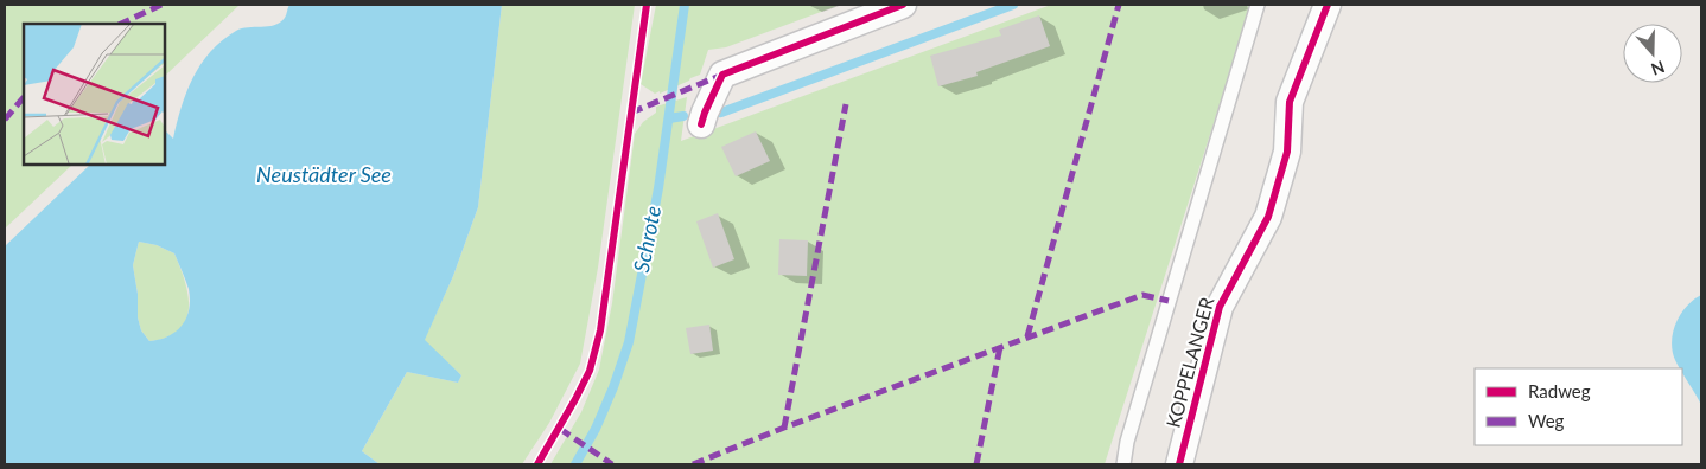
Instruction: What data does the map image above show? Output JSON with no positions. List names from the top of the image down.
{
  "streets": {
    "street": ["KOPPELANGER"]
  },
  "water": ["Neustädter See", "Schrote"],
  "legend": ["Radweg", "Weg"],
  "north": "bottom"
}
